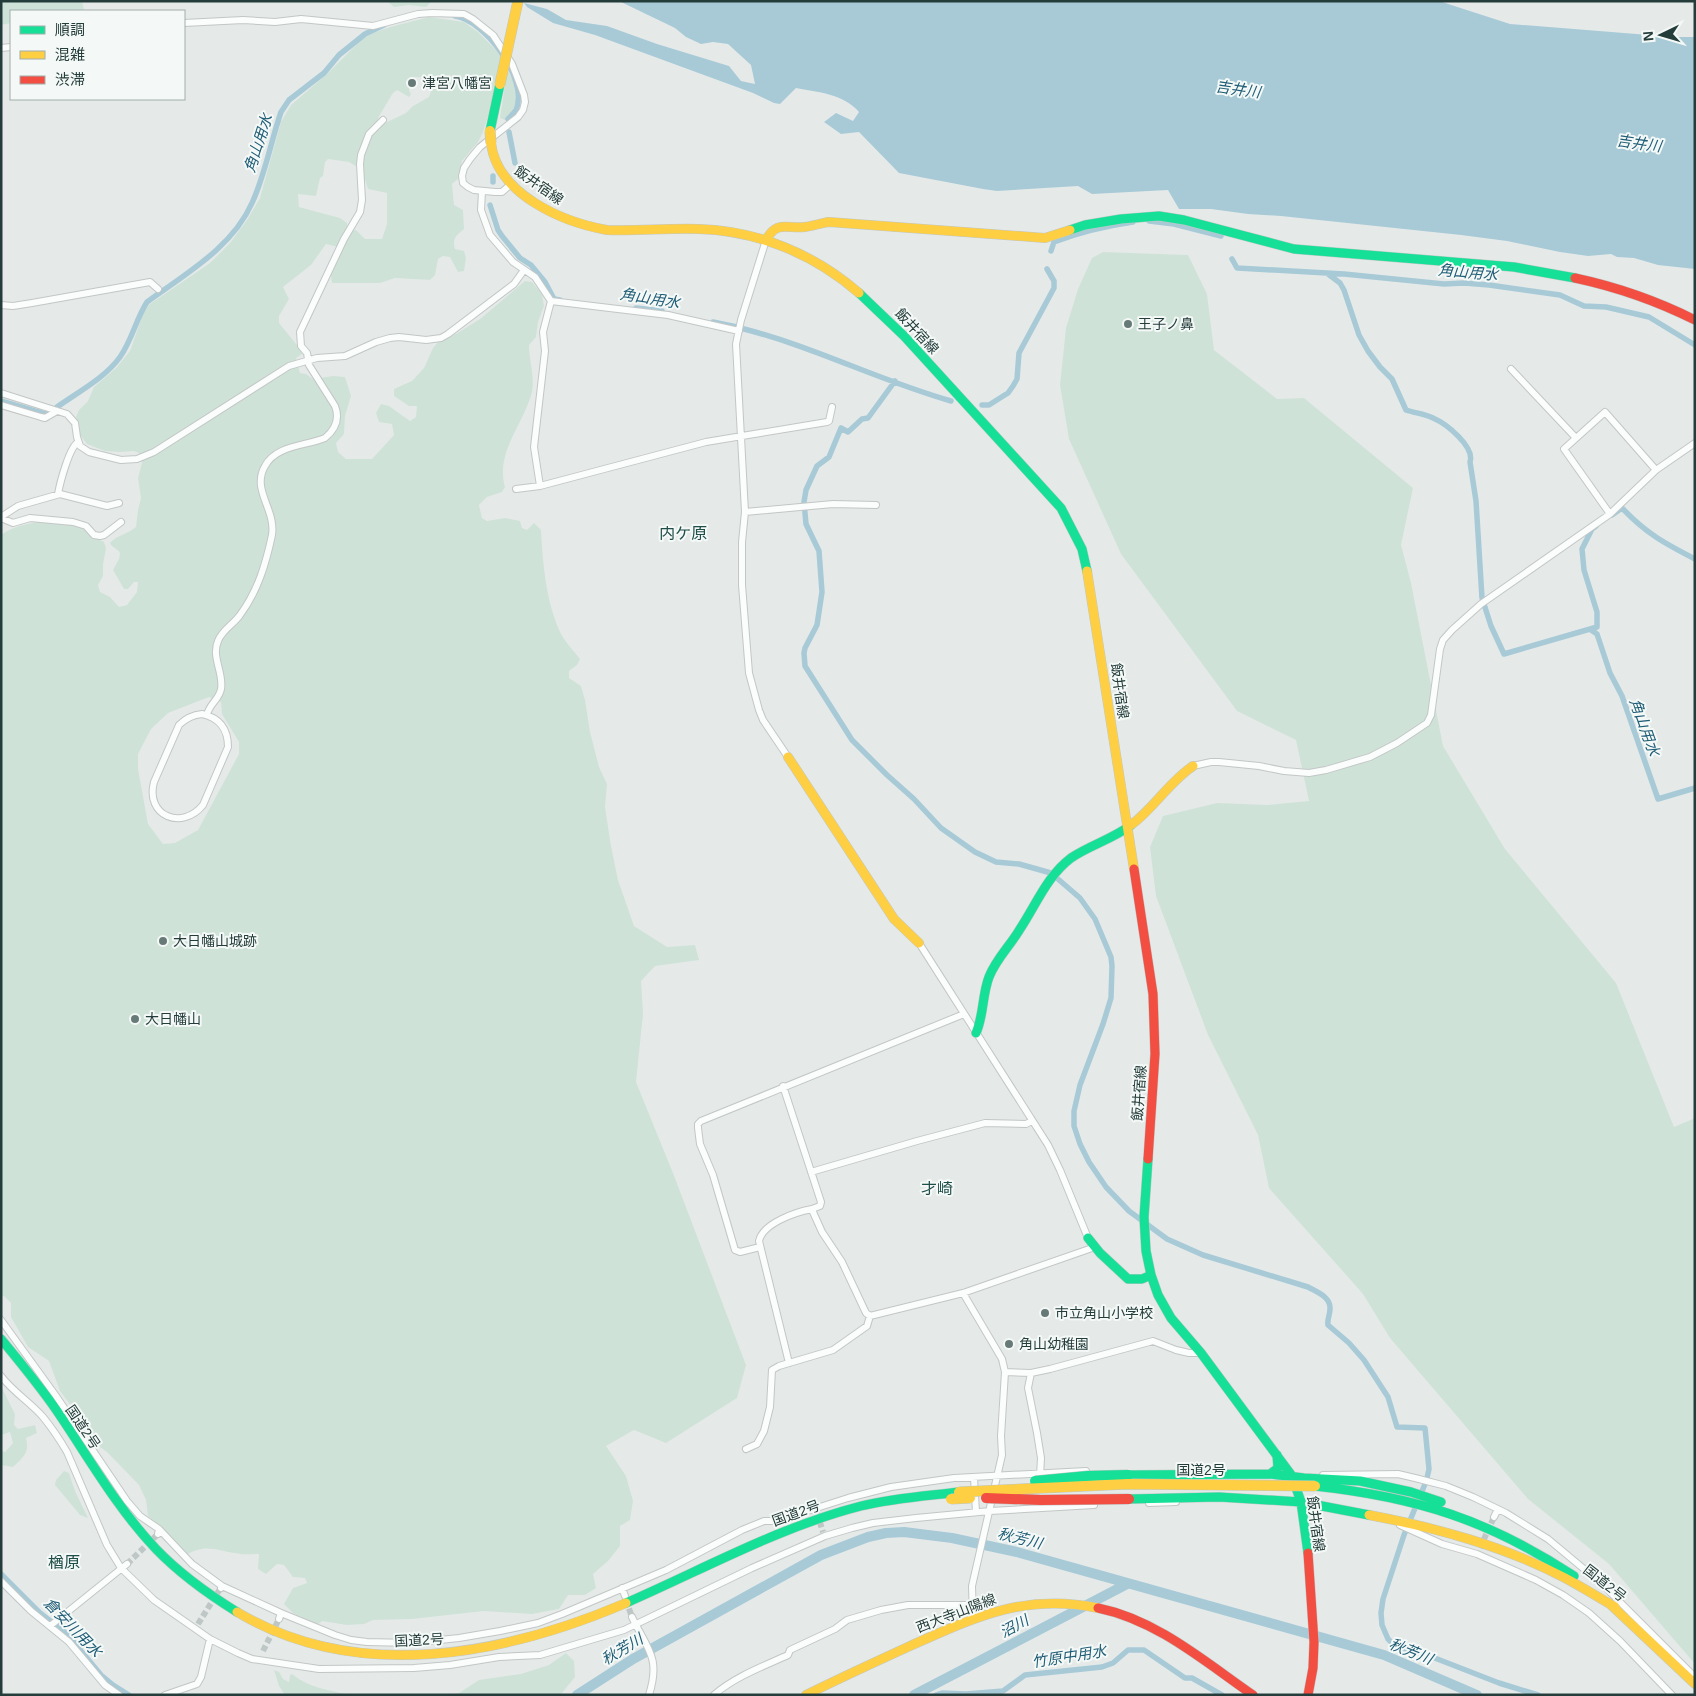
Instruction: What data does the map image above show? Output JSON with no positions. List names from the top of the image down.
{
  "streets": {
    "main road": ["飯井宿線", "国道2号", "西大寺山陽線"]
  },
  "districts": ["内ケ原", "才崎", "楢原"],
  "water": [
    "吉井川",
    "角山用水",
    "秋芳川",
    "沼川",
    "倉安川用水",
    "竹原中用水"
  ],
  "places": [
    "津宮八幡宮",
    "王子ノ鼻",
    "大日幡山城跡",
    "大日幡山",
    "市立角山小学校",
    "角山幼稚園"
  ],
  "legend": ["順調", "混雑", "渋滞"],
  "north": "left"
}
